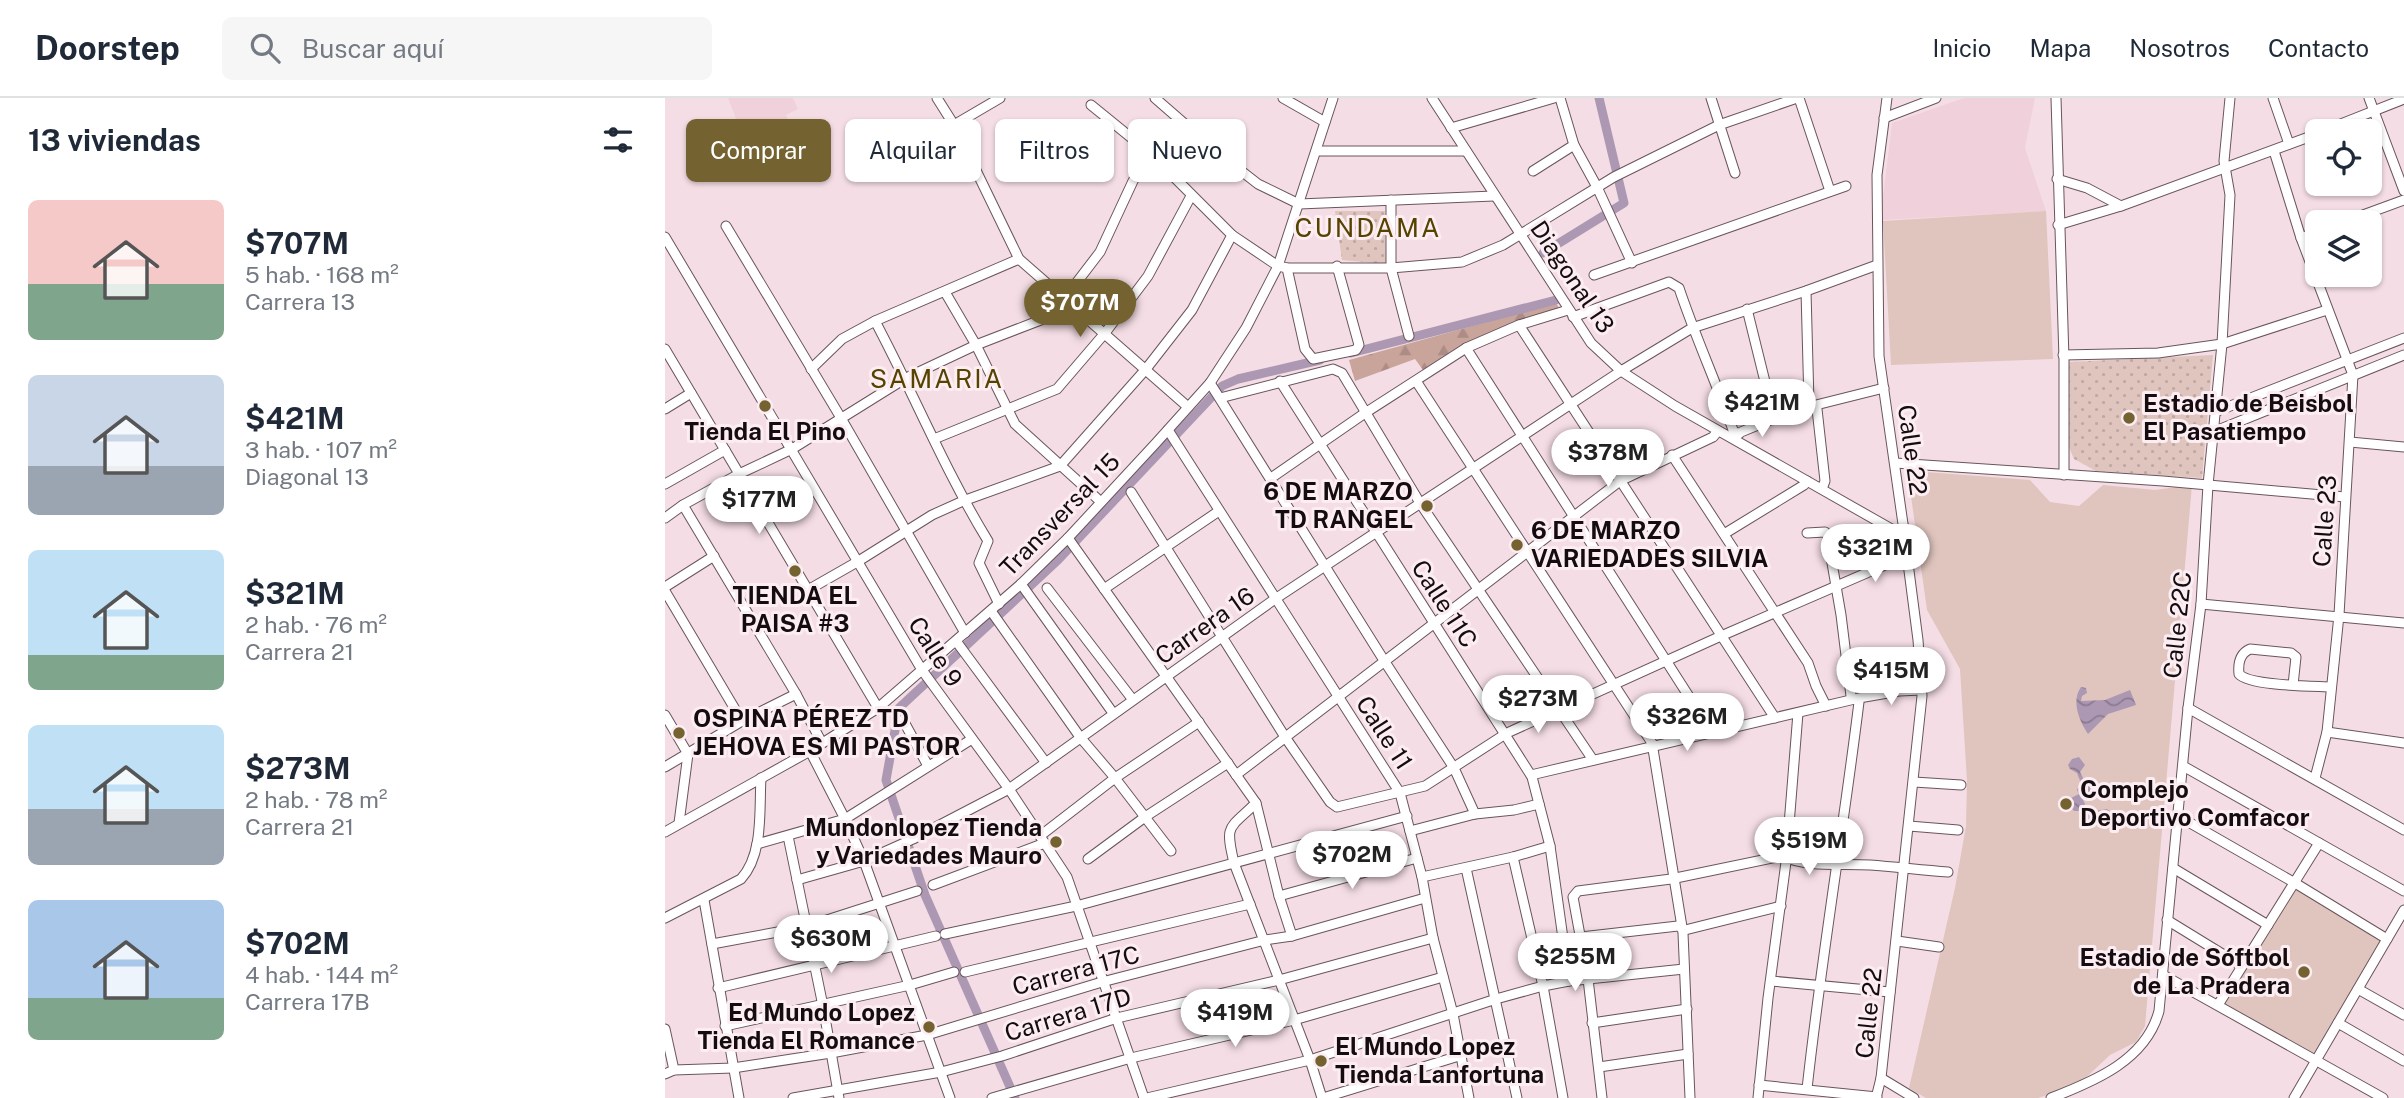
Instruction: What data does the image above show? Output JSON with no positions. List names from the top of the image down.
{
  "streets": {
    "street": [
      "Diagonal 13",
      "Calle 22",
      "Transversal 15",
      "Calle 23",
      "Calle 11C",
      "Calle 22C",
      "Carrera 16",
      "Calle 9",
      "Calle 11",
      "Carrera 17C",
      "Carrera 17D"
    ]
  },
  "crossings": [
    ["Diagonal 13", "Calle 22"],
    ["Diagonal 13", "Carrera 16"],
    ["Calle 22", "Carrera 16"],
    ["Transversal 15", "Calle 9"],
    ["Transversal 15", "Calle 11"],
    ["Calle 11C", "Carrera 16"],
    ["Carrera 16", "Calle 9"],
    ["Carrera 16", "Calle 11"],
    ["Calle 9", "Carrera 17C"],
    ["Calle 9", "Carrera 17D"],
    ["Calle 11", "Carrera 17C"],
    ["Calle 11", "Carrera 17D"]
  ],
  "districts": ["CUNDAMA", "SAMARIA"],
  "places": [
    "Tienda El Pino",
    "Estadio de Beisbol El Pasatiempo",
    "6 DE MARZO TD RANGEL",
    "6 DE MARZO VARIEDADES SILVIA",
    "TIENDA EL PAISA #3",
    "OSPINA PÉREZ TD JEHOVA ES MI PASTOR",
    "Complejo Deportivo Comfacor",
    "Mundonlopez Tienda y Variedades Mauro",
    "Estadio de Sóftbol de La Pradera",
    "Ed Mundo Lopez Tienda El Romance",
    "El Mundo Lopez Tienda Lanfortuna"
  ],
  "page": {
    "header": "Doorstep",
    "search": "Buscar aquí",
    "nav": [
      "Inicio",
      "Mapa",
      "Nosotros",
      "Contacto"
    ],
    "heading": "13 viviendas",
    "chip": [
      "Comprar",
      "Alquilar",
      "Filtros",
      "Nuevo"
    ],
    "list": [
      {
        "name": "$707M",
        "note": "5 hab. · 168 m² · Carrera 13"
      },
      {
        "name": "$421M",
        "note": "3 hab. · 107 m² · Diagonal 13"
      },
      {
        "name": "$321M",
        "note": "2 hab. · 76 m² · Carrera 21"
      },
      {
        "name": "$273M",
        "note": "2 hab. · 78 m² · Carrera 21"
      },
      {
        "name": "$702M",
        "note": "4 hab. · 144 m² · Carrera 17B"
      }
    ],
    "price": [
      "$707M",
      "$421M",
      "$378M",
      "$177M",
      "$321M",
      "$415M",
      "$273M",
      "$326M",
      "$519M",
      "$702M",
      "$630M",
      "$255M",
      "$419M"
    ]
  }
}
